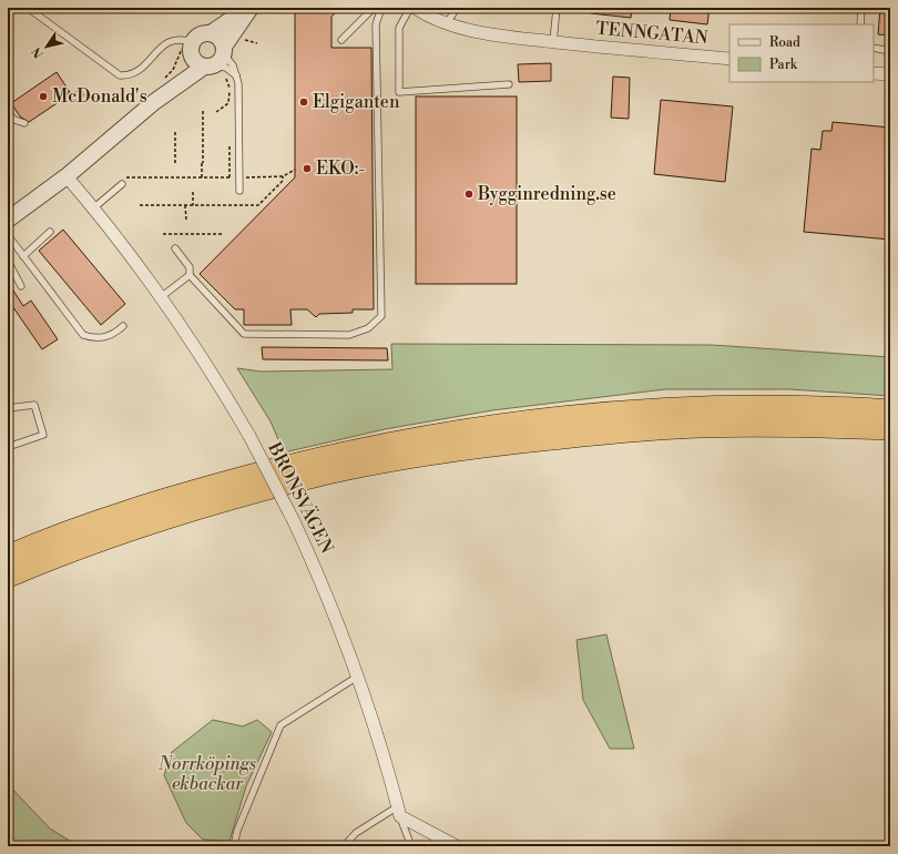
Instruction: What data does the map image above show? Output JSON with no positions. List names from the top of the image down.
{
  "streets": {
    "street": ["TENNGATAN", "BRONSVÄGEN"]
  },
  "parks": ["Norrköpings ekbackar"],
  "places": [
    "McDonald's",
    "Elgiganten",
    "EKO:-",
    "Bygginredning.se"
  ],
  "legend": ["Road", "Park"],
  "north": "bottom left"
}
